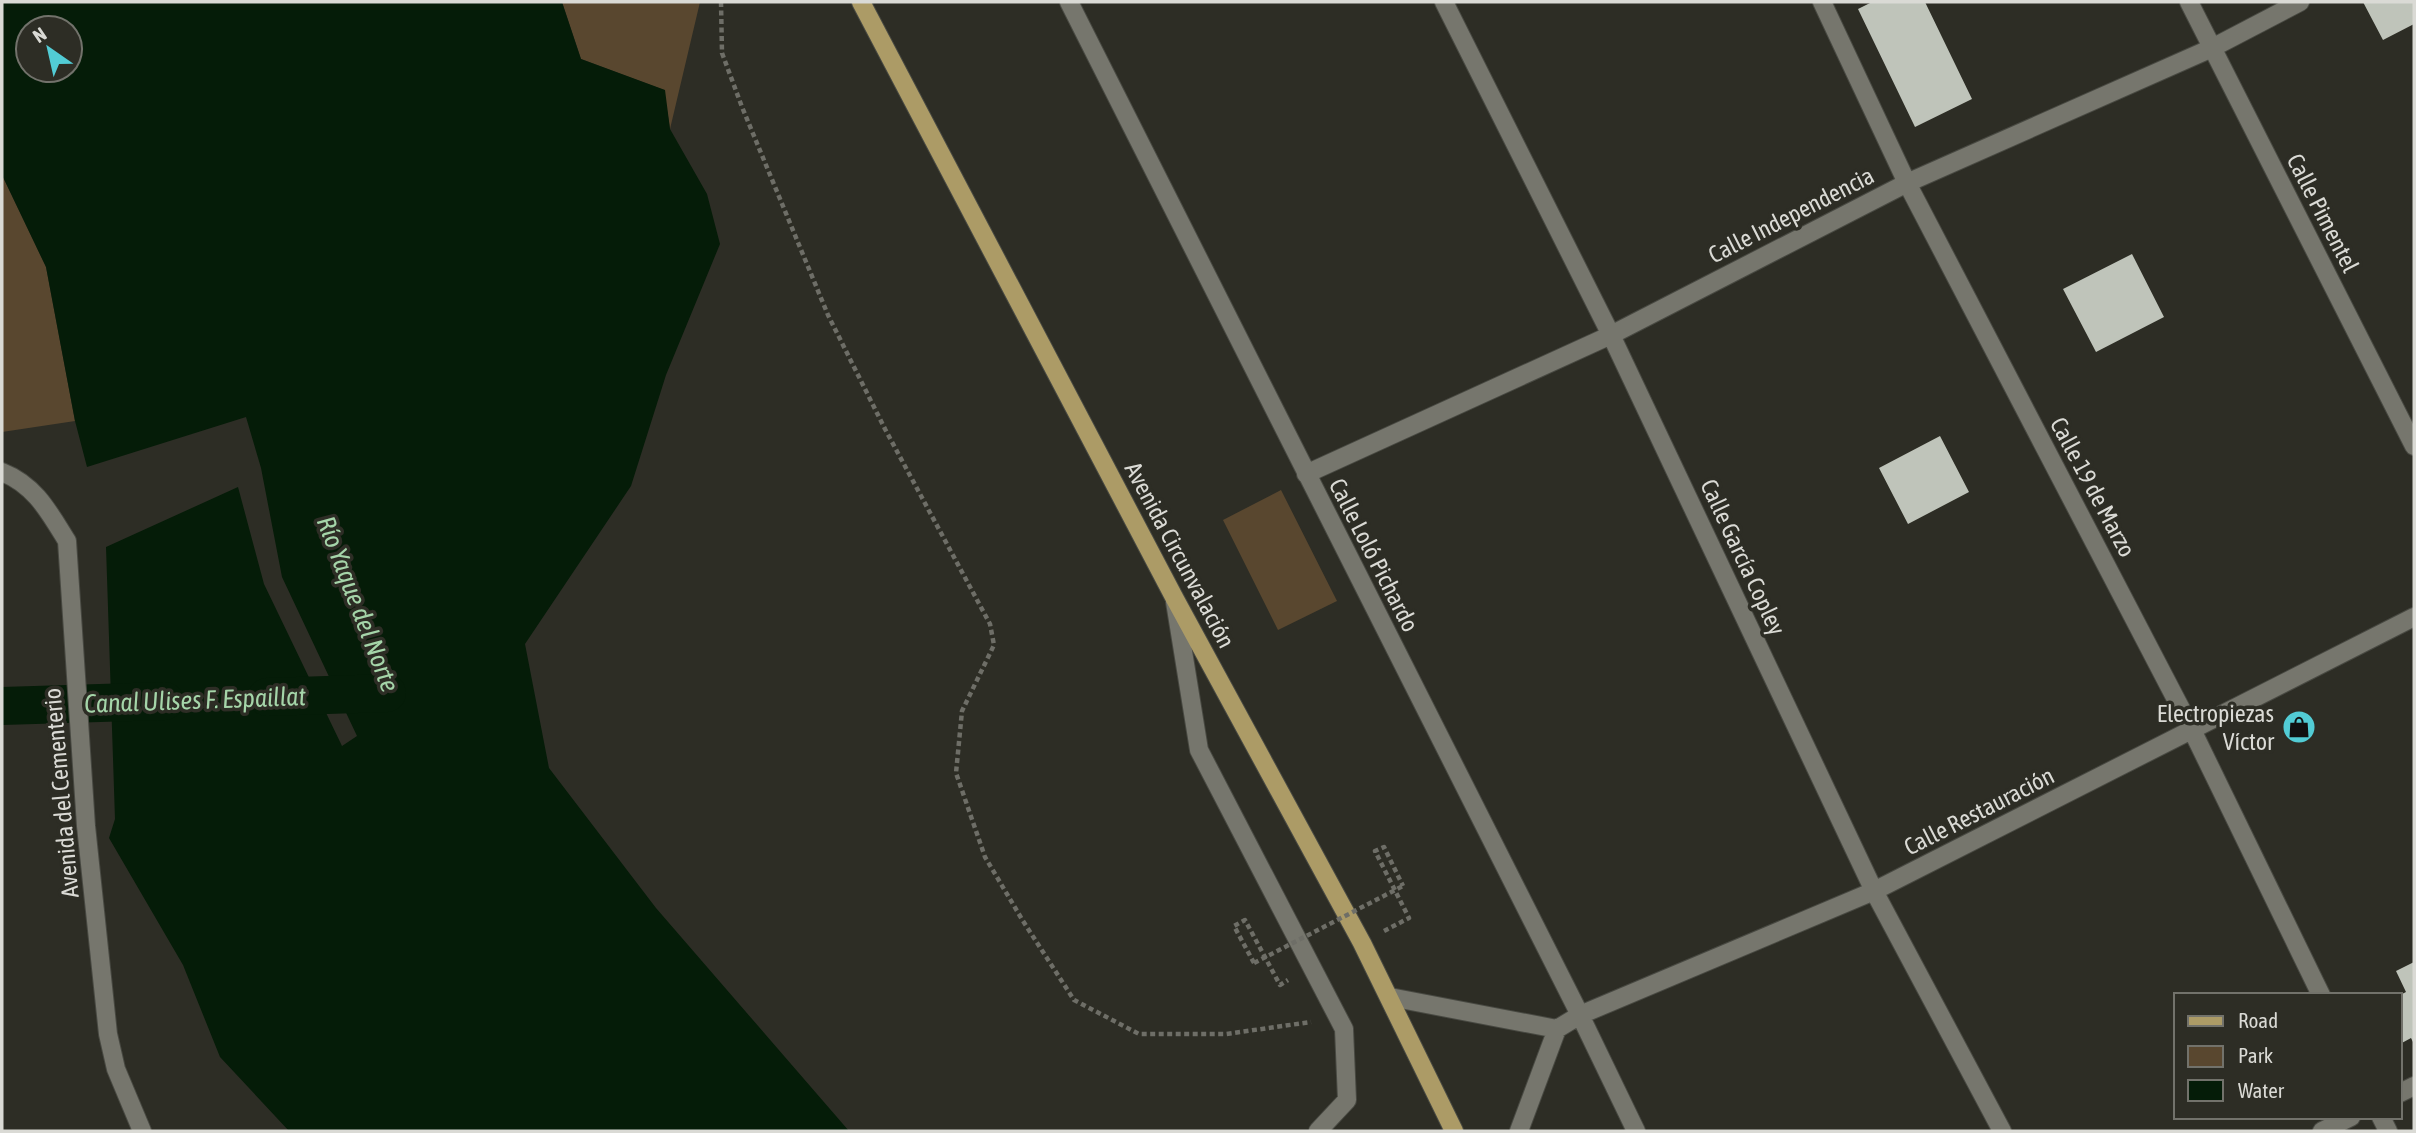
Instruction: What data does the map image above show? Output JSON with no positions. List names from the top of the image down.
{
  "streets": {
    "main road": ["Avenida Circunvalación"],
    "street": [
      "Calle Pimentel",
      "Calle Independencia",
      "Calle 19 de Marzo",
      "Calle Loló Pichardo",
      "Calle García Copley",
      "Avenida del Cementerio",
      "Calle Restauración"
    ]
  },
  "crossings": [
    ["Calle Pimentel", "Calle Independencia"],
    ["Calle Independencia", "Calle 19 de Marzo"],
    ["Calle Independencia", "Calle Loló Pichardo"],
    ["Calle Independencia", "Calle García Copley"],
    ["Calle 19 de Marzo", "Calle Restauración"],
    ["Calle Loló Pichardo", "Calle Restauración"],
    ["Calle García Copley", "Calle Restauración"]
  ],
  "water": ["Río Yaque del Norte", "Canal Ulises F. Espaillat"],
  "places": {
    "shop": ["Electropiezas Víctor"]
  },
  "legend": ["Road", "Park", "Water"],
  "north": "top left"
}
